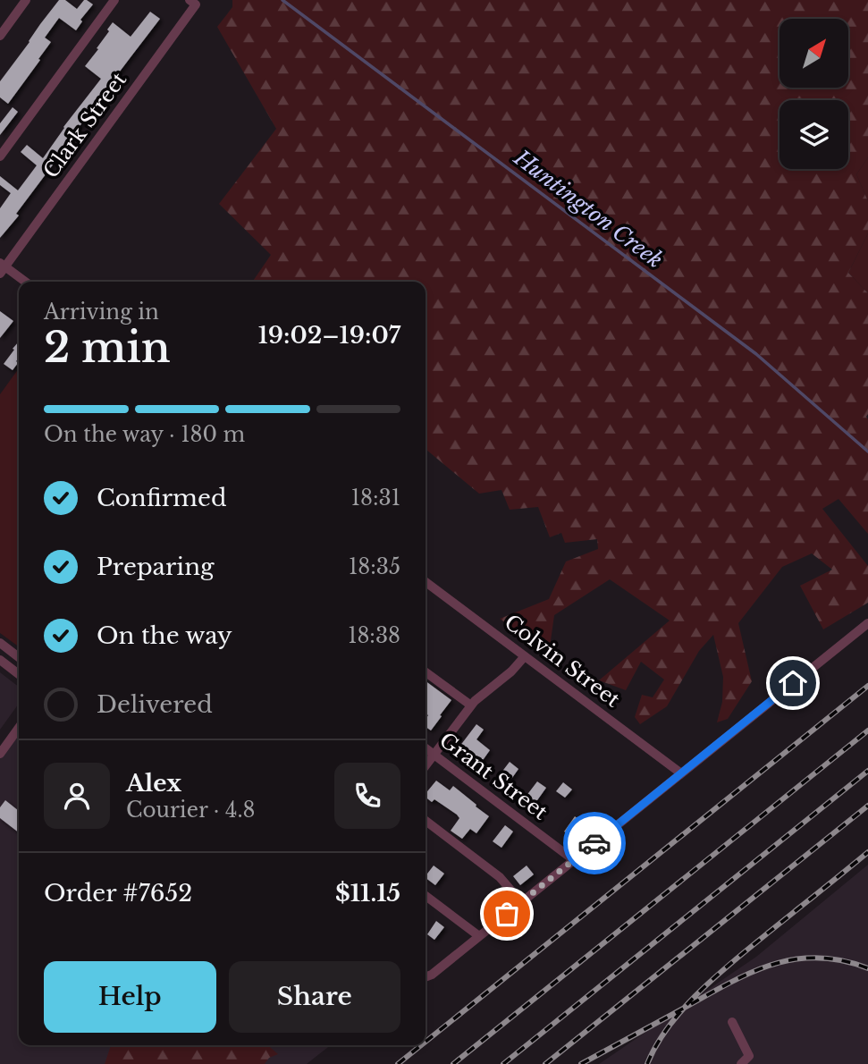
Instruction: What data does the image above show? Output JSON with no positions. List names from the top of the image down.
{
  "streets": {
    "street": ["Clark Street", "Colvin Street", "Grant Street"]
  },
  "water": ["Huntington Creek"],
  "north": "top right",
  "page": {
    "heading": ["2 min", "Arriving in", "19:02–19:07"],
    "panel": [
      "Alex",
      "Courier · 4.8",
      "Order #7652",
      "$11.15"
    ],
    "bar": "On the way · 180 m",
    "list": [
      ["Confirmed", "18:31"],
      ["Preparing", "18:35"],
      ["On the way", "18:38"],
      "Delivered"
    ],
    "buttons": ["Help", "Share"]
  }
}
